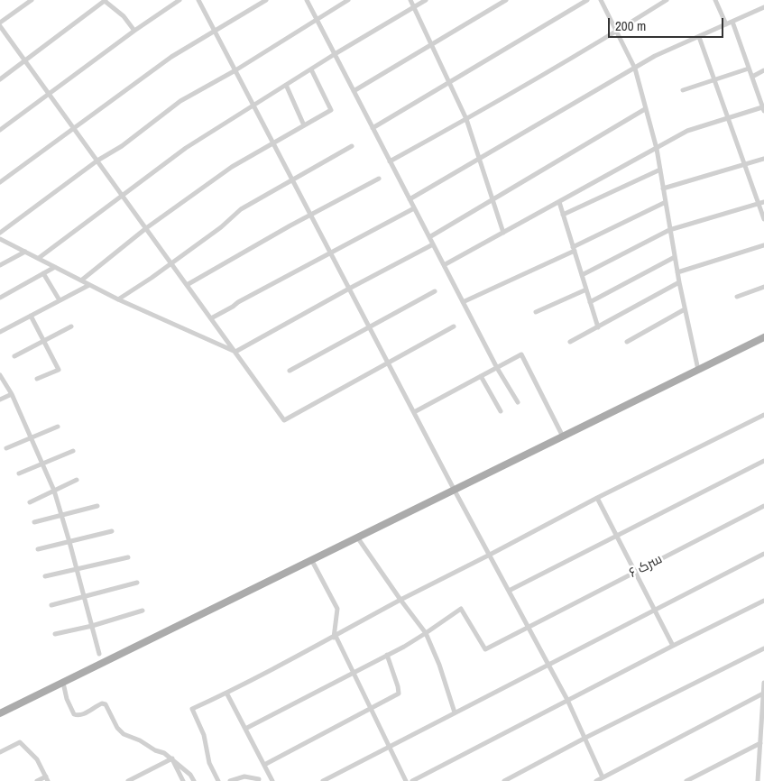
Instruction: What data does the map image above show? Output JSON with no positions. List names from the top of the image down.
{
  "streets": {
    "street": ["سرک ۶"]
  },
  "scale_bar": "200 m"
}
